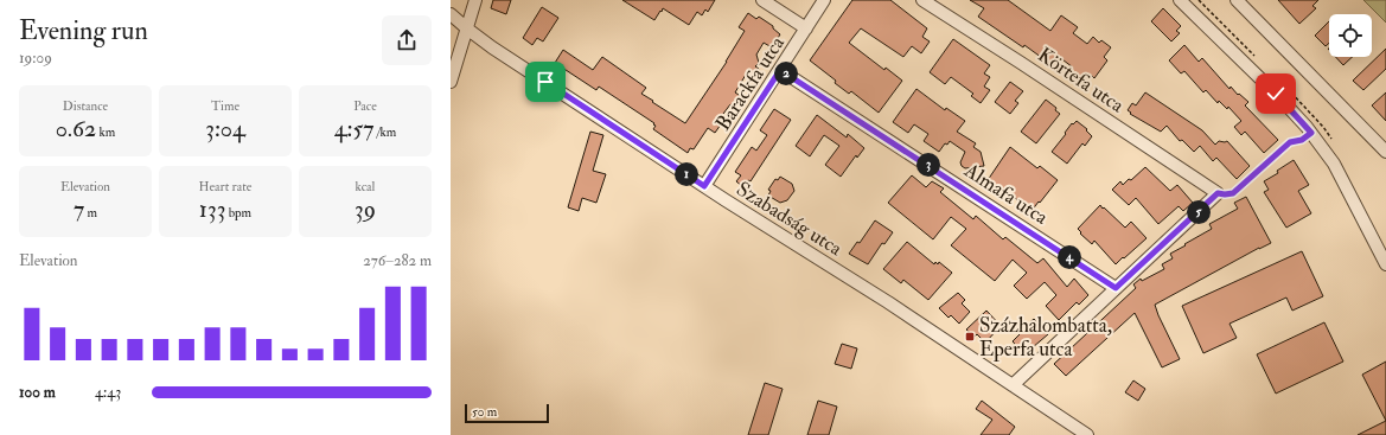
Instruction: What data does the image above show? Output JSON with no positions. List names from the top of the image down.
{
  "streets": {
    "street": [
      "Körtefa utca",
      "Barackfa utca",
      "Almafa utca",
      "Szabadság utca"
    ]
  },
  "crossings": [
    ["Barackfa utca", "Almafa utca"],
    ["Barackfa utca", "Szabadság utca"]
  ],
  "places": {
    "transit": ["Százhalombatta, Eperfa utca"]
  },
  "scale_bar": "50 m",
  "page": {
    "heading": ["Evening run", "19:09"],
    "pins": [
      "2",
      "3",
      "1",
      "5",
      "4"
    ],
    "stats": [
      ["Distance", "0.62 km"],
      ["Time", "3:04"],
      ["Pace", "4:57 /km"],
      ["Elevation", "7 m"],
      ["Heart rate", "133 bpm"],
      ["kcal", "39"]
    ],
    "chart": ["Elevation", "276–282 m"],
    "list": [
      {
        "name": "100 m",
        "note": "4:43"
      }
    ],
    "scale": "50 m"
  }
}
